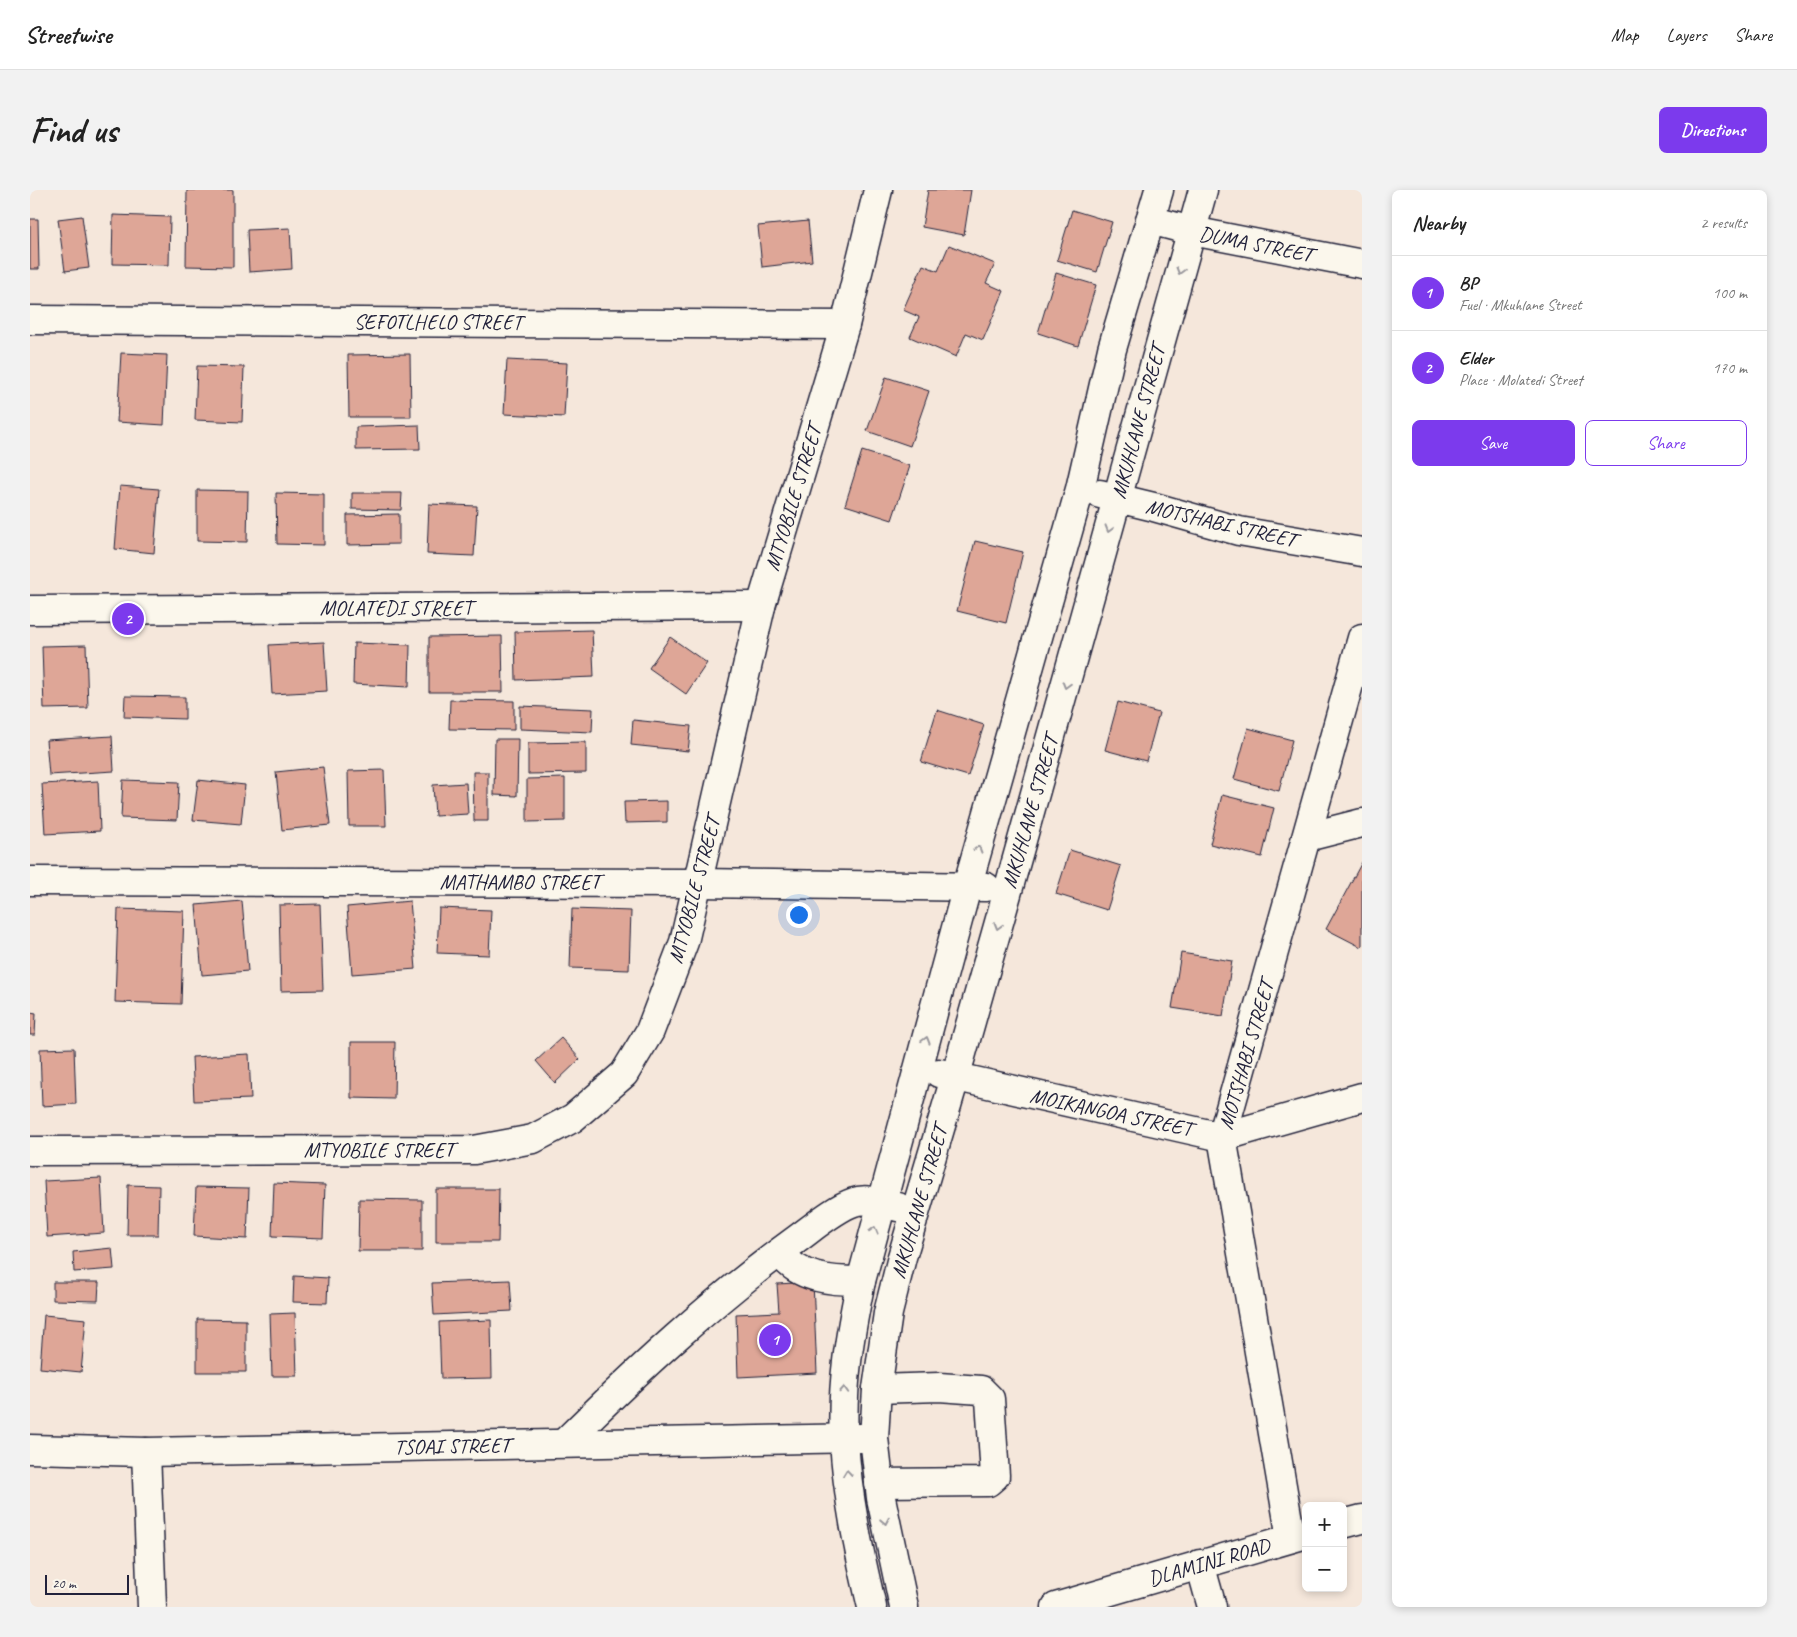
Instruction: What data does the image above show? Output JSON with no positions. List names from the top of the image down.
{
  "streets": {
    "street": [
      "DUMA STREET",
      "SEFOTLHELO STREET",
      "MKUHLANE STREET",
      "MTYOBILE STREET",
      "MOTSHABI STREET",
      "MOLATEDI STREET",
      "MATHAMBO STREET",
      "MOIKANGOA STREET",
      "TSOAI STREET",
      "DLAMINI ROAD"
    ]
  },
  "crossings": [
    ["DUMA STREET", "MKUHLANE STREET"],
    ["SEFOTLHELO STREET", "MTYOBILE STREET"],
    ["MKUHLANE STREET", "MOTSHABI STREET"],
    ["MKUHLANE STREET", "MATHAMBO STREET"],
    ["MKUHLANE STREET", "MOIKANGOA STREET"],
    ["MKUHLANE STREET", "TSOAI STREET"],
    ["MTYOBILE STREET", "MOLATEDI STREET"],
    ["MTYOBILE STREET", "MATHAMBO STREET"],
    ["MOTSHABI STREET", "MOIKANGOA STREET"],
    ["MOTSHABI STREET", "DLAMINI ROAD"]
  ],
  "scale_bar": "20 m",
  "page": {
    "header": "Streetwise",
    "nav": ["Map", "Layers", "Share"],
    "buttons": [
      "Directions",
      ["Save", "Share"]
    ],
    "title": "Find us",
    "heading": ["Nearby", "2 results"],
    "list": [
      {
        "mark": "1",
        "name": "BP",
        "note": "Fuel · Mkuhlane Street",
        "value": "100 m"
      },
      {
        "mark": "2",
        "name": "Elder",
        "note": "Place · Molatedi Street",
        "value": "170 m"
      }
    ],
    "pins": ["2", "1"],
    "map_buttons": ["+", "−"],
    "scale": "20 m"
  }
}
